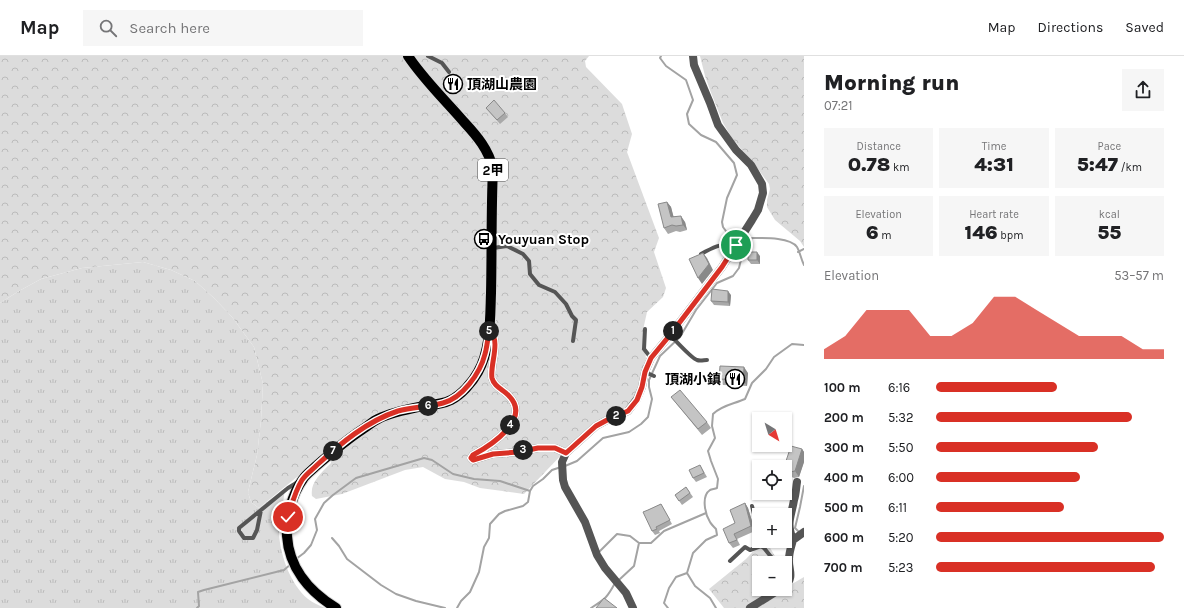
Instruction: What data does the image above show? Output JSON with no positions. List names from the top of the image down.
{
  "streets": {
    "main road": ["2甲"]
  },
  "places": {
    "restaurant": ["頂湖山農園", "頂湖小鎮"],
    "bus stop": ["Youyuan Stop"]
  },
  "north": "bottom right",
  "page": {
    "header": "Map",
    "search": "Search here",
    "nav": ["Map", "Directions", "Saved"],
    "heading": ["Morning run", "07:21"],
    "stats": [
      ["Distance", "0.78 km"],
      ["Time", "4:31"],
      ["Pace", "5:47 /km"],
      ["Elevation", "6 m"],
      ["Heart rate", "146 bpm"],
      ["kcal", "55"]
    ],
    "chart": ["Elevation", "53–57 m"],
    "pins": [
      "1",
      "5",
      "6",
      "2",
      "4",
      "3",
      "7"
    ],
    "list": [
      {
        "name": "100 m",
        "note": "6:16"
      },
      {
        "name": "200 m",
        "note": "5:32"
      },
      {
        "name": "300 m",
        "note": "5:50"
      },
      {
        "name": "400 m",
        "note": "6:00"
      },
      {
        "name": "500 m",
        "note": "6:11"
      },
      {
        "name": "600 m",
        "note": "5:20"
      },
      {
        "name": "700 m",
        "note": "5:23"
      }
    ],
    "map_buttons": ["+", "−"]
  }
}
